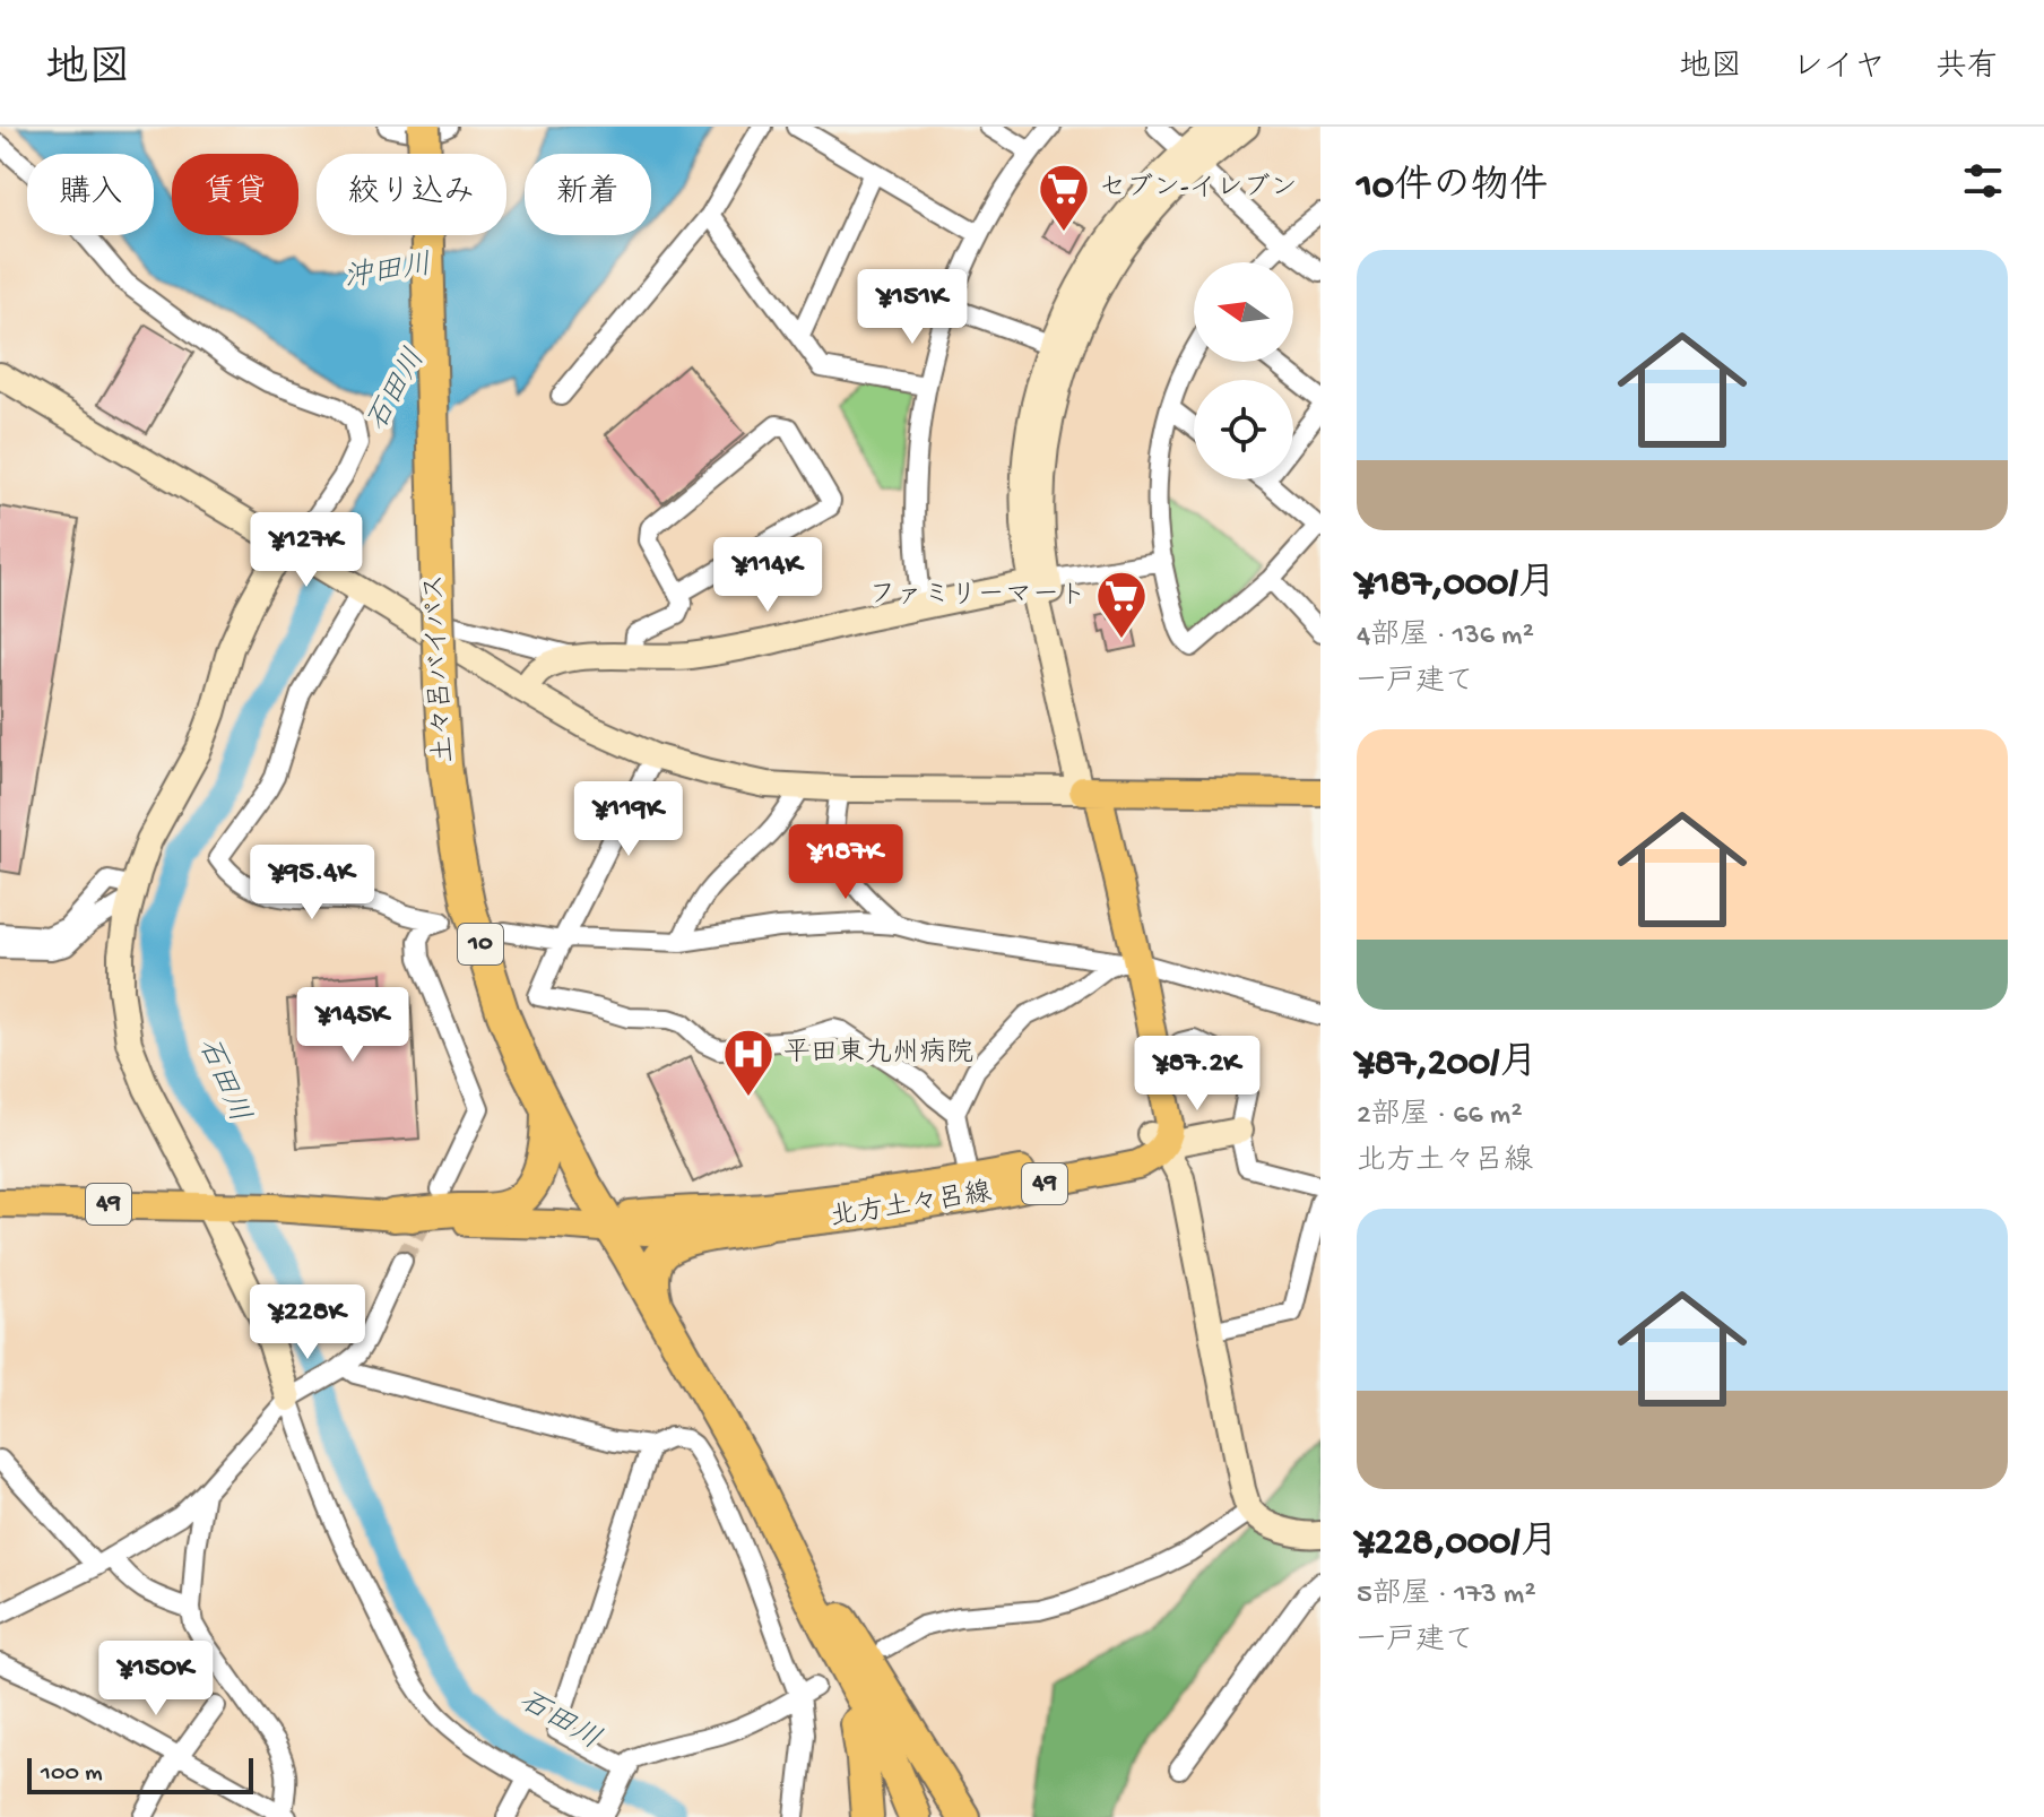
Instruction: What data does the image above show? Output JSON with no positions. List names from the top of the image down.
{
  "streets": {
    "highway": ["土々呂バイパス", "10"],
    "main road": ["49", "北方土々呂線"]
  },
  "crossings": [
    ["土々呂バイパス", "北方土々呂線"]
  ],
  "water": ["沖田川", "石田川"],
  "places": {
    "supermarket": ["セブン-イレブン", "ファミリーマート"],
    "hospital": ["平田東九州病院"]
  },
  "scale_bar": "100 m",
  "north": "left",
  "page": {
    "header": "地図",
    "nav": ["地図", "レイヤ", "共有"],
    "heading": "10件の物件",
    "chip": [
      "購入",
      "賃貸",
      "絞り込み",
      "新着"
    ],
    "list": [
      {
        "name": "¥187,000/月",
        "note": "4部屋 · 136 m² · 一戸建て"
      },
      {
        "name": "¥87,200/月",
        "note": "2部屋 · 66 m² · 北方土々呂線"
      },
      {
        "name": "¥228,000/月",
        "note": "5部屋 · 173 m² · 一戸建て"
      }
    ],
    "price": [
      "¥151K",
      "¥127K",
      "¥114K",
      "¥119K",
      "¥187K",
      "¥95.4K",
      "¥145K",
      "¥87.2K",
      "¥228K",
      "¥150K"
    ],
    "scale": "100 m"
  }
}
